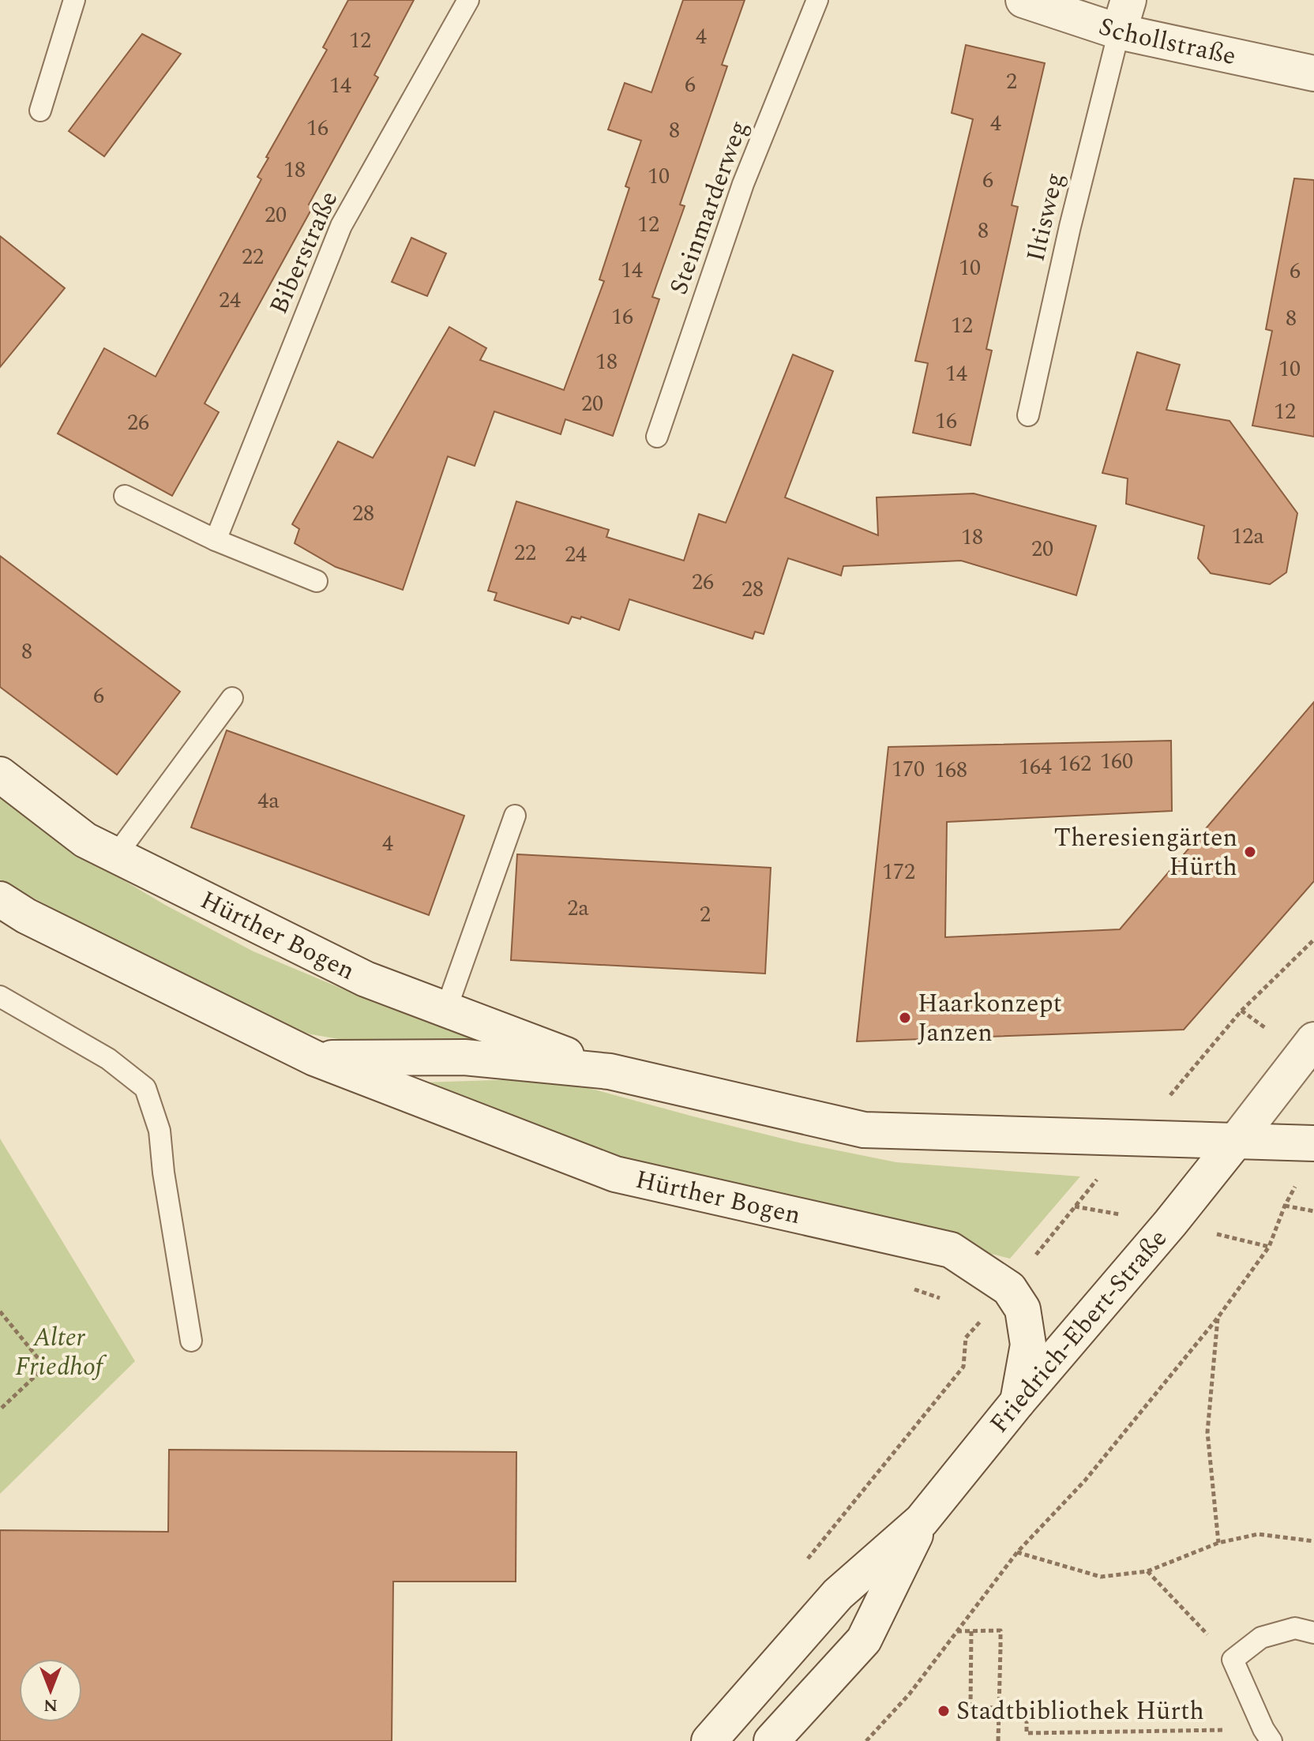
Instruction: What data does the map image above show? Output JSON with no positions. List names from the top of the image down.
{
  "streets": {
    "street": ["Schollstraße", "Hürther Bogen", "Friedrich-Ebert-Straße"],
    "lane": ["Steinmarderweg", "Iltisweg", "Biberstraße"]
  },
  "crossings": [
    ["Schollstraße", "Iltisweg"],
    ["Hürther Bogen", "Friedrich-Ebert-Straße"]
  ],
  "parks": ["Alter Friedhof"],
  "places": ["Theresiengärten Hürth", "Haarkonzept Janzen", "Stadtbibliothek Hürth"],
  "house_numbers": [
    "4",
    "12",
    "2",
    "6",
    "14",
    "4",
    "16",
    "8",
    "18",
    "10",
    "6",
    "20",
    "12",
    "8",
    "22",
    "10",
    "14",
    "6",
    "24",
    "16",
    "8",
    "12",
    "18",
    "10",
    "14",
    "20",
    "12",
    "16",
    "26",
    "28",
    "12a",
    "18",
    "20",
    "22",
    "24",
    "26",
    "28",
    "8",
    "6",
    "160",
    "162",
    "164",
    "170",
    "168",
    "4a",
    "4",
    "172",
    "2a",
    "2"
  ],
  "north": "bottom"
}
